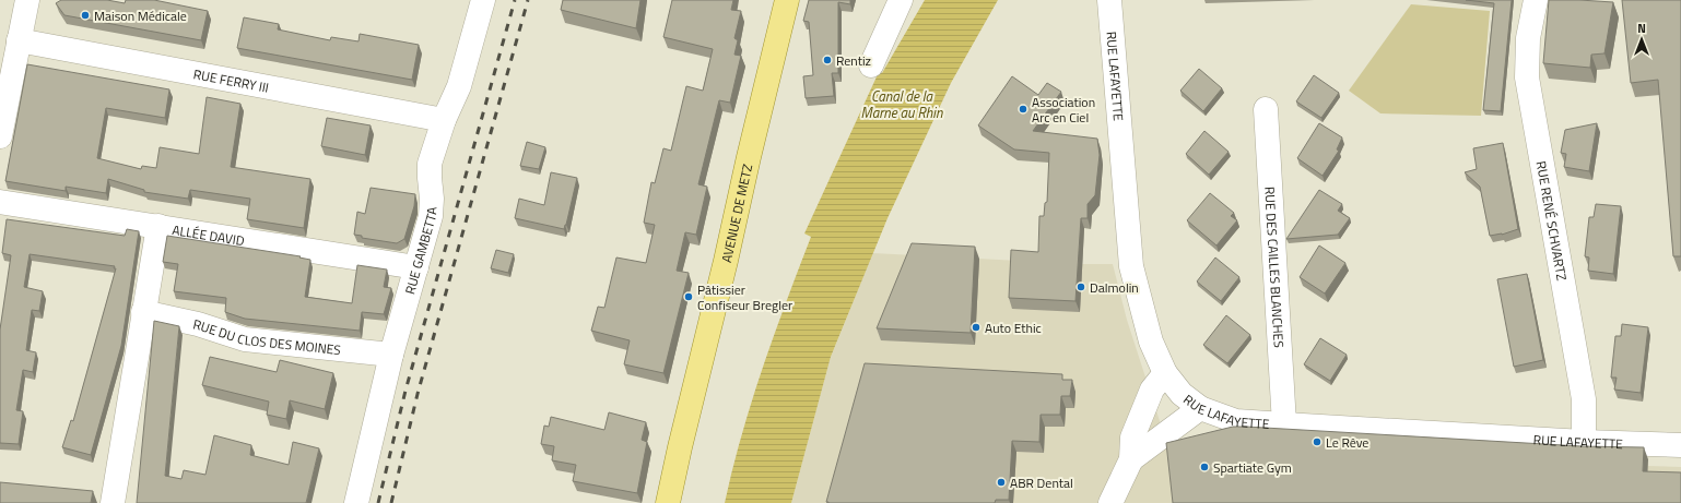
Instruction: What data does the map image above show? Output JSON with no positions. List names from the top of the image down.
{
  "streets": {
    "main road": ["AVENUE DE METZ"],
    "street": [
      "RUE LAFAYETTE",
      "RUE FERRY III",
      "RUE RENÉ SCHVARTZ",
      "ALLÉE DAVID",
      "RUE GAMBETTA",
      "RUE DES CAILLES BLANCHES",
      "RUE DU CLOS DES MOINES"
    ]
  },
  "crossings": [
    ["RUE LAFAYETTE", "RUE RENÉ SCHVARTZ"],
    ["RUE LAFAYETTE", "RUE DES CAILLES BLANCHES"],
    ["RUE FERRY III", "RUE GAMBETTA"],
    ["ALLÉE DAVID", "RUE GAMBETTA"],
    ["RUE GAMBETTA", "RUE DU CLOS DES MOINES"]
  ],
  "water": ["Canal de la Marne au Rhin"],
  "places": [
    "Maison Médicale",
    "Rentiz",
    "Association Arc en Ciel",
    "Dalmolin",
    "Pâtissier Confiseur Bregler",
    "Auto Ethic",
    "Le Rêve",
    "Spartiate Gym",
    "ABR Dental"
  ],
  "north": "top"
}
